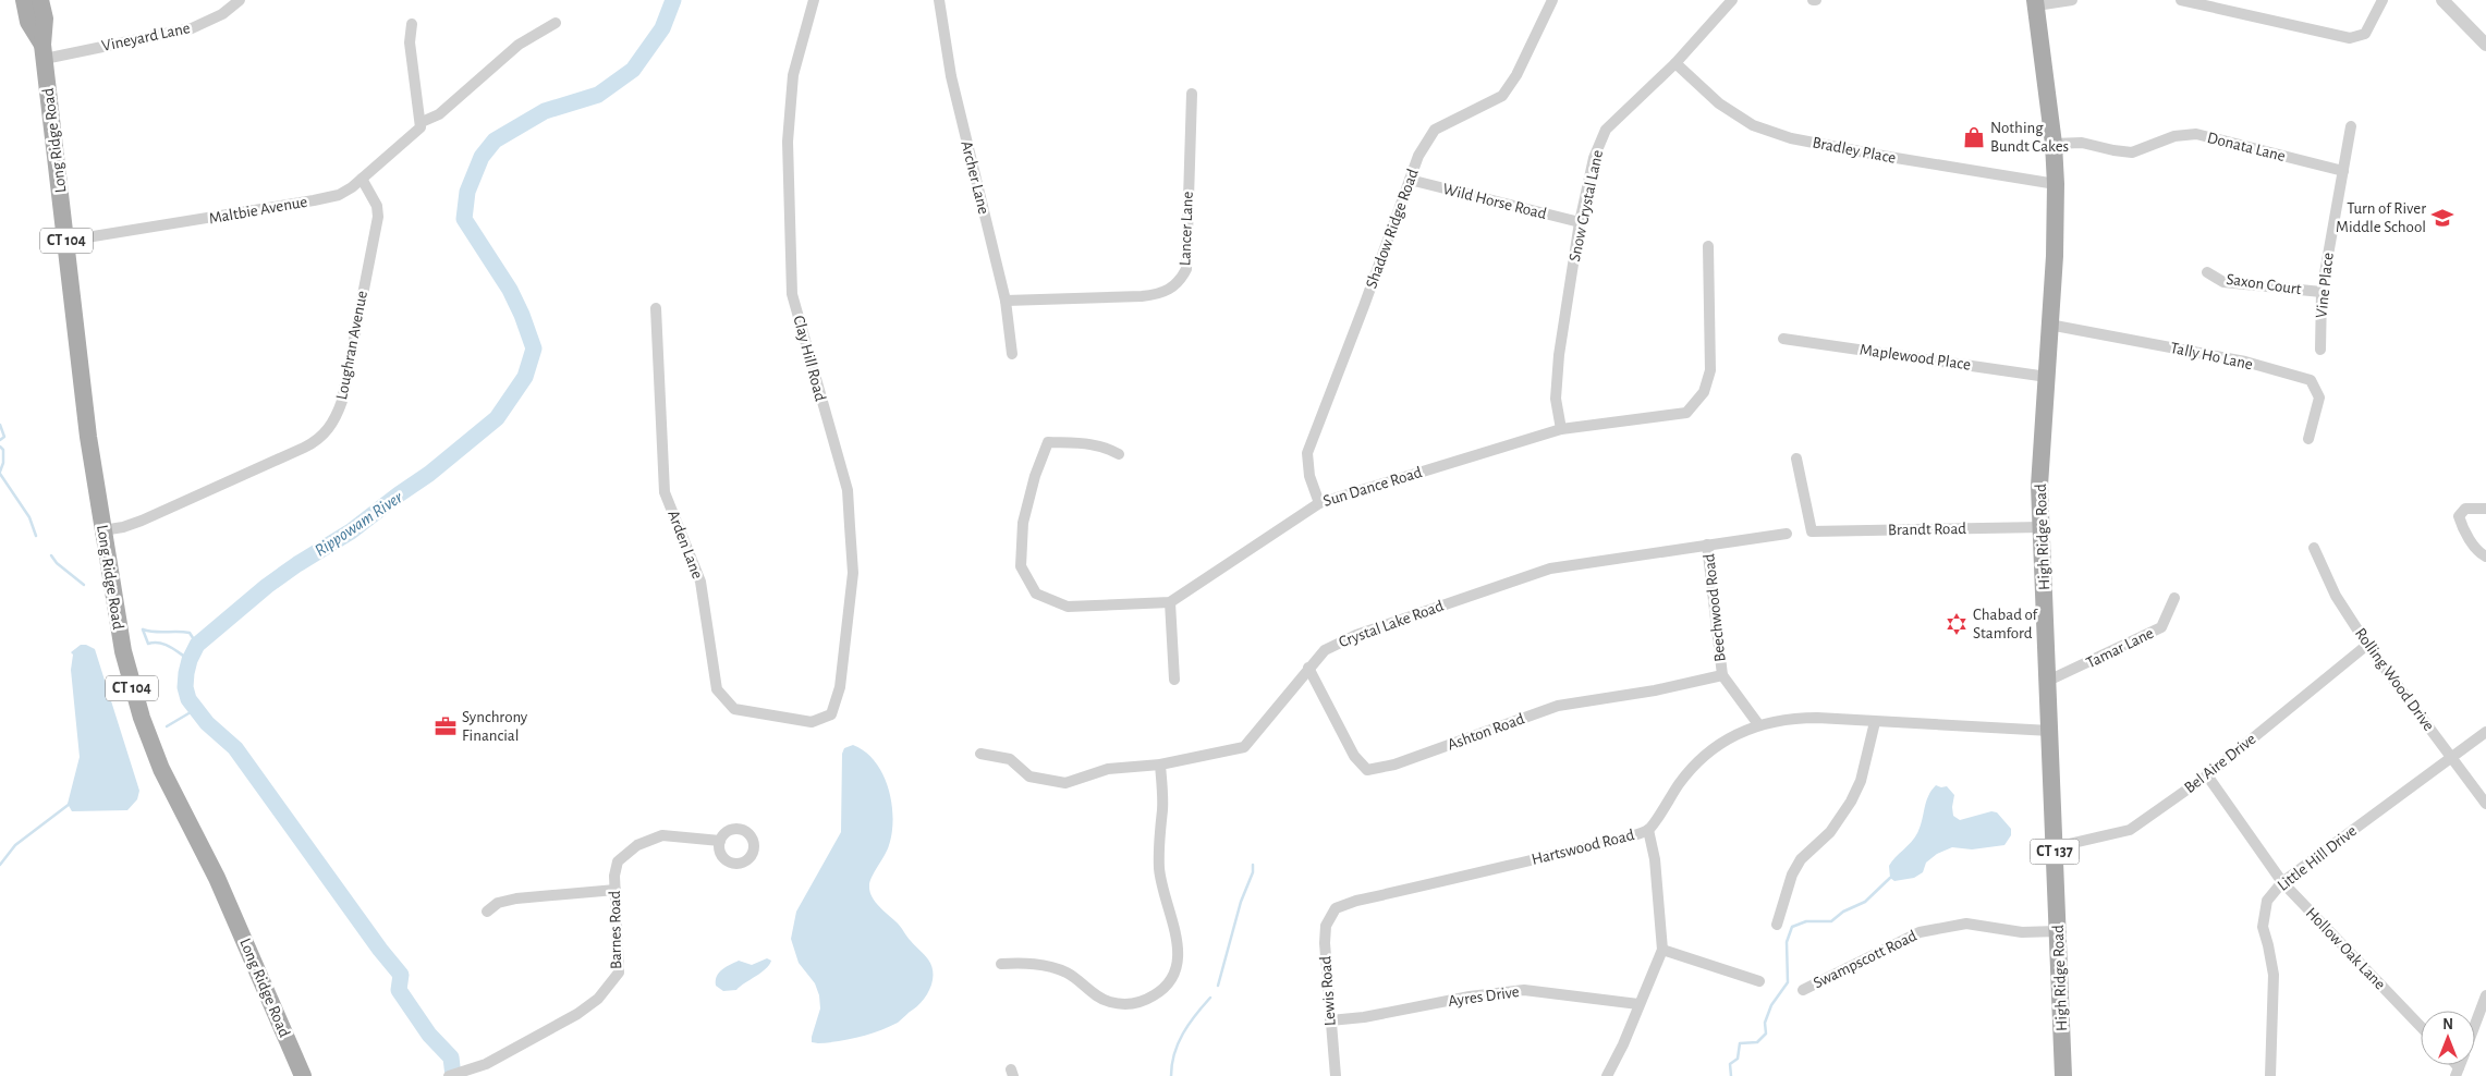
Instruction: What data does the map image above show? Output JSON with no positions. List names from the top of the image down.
{
  "streets": {
    "main road": [
      "Long Ridge Road",
      "CT 104",
      "High Ridge Road",
      "CT 137"
    ],
    "street": [
      "Vineyard Lane",
      "Donata Lane",
      "Bradley Place",
      "Archer Lane",
      "Wild Horse Road",
      "Snow Crystal Lane",
      "Maltbie Avenue",
      "Lancer Lane",
      "Shadow Ridge Road",
      "Saxon Court",
      "Vine Place",
      "Loughran Avenue",
      "Tally Ho Lane",
      "Maplewood Place",
      "Clay Hill Road",
      "Sun Dance Road",
      "Brandt Road",
      "Arden Lane",
      "Beechwood Road",
      "Crystal Lake Road",
      "Tamar Lane",
      "Rolling Wood Drive",
      "Ashton Road",
      "Bel Aire Drive",
      "Hartswood Road",
      "Little Hill Drive",
      "Barnes Road",
      "Hollow Oak Lane",
      "Swampscott Road",
      "Lewis Road",
      "Ayres Drive"
    ]
  },
  "crossings": [
    ["Vineyard Lane", "Long Ridge Road"],
    ["Long Ridge Road", "Maltbie Avenue"],
    ["Long Ridge Road", "Loughran Avenue"],
    ["Donata Lane", "Vine Place"],
    ["Donata Lane", "High Ridge Road"],
    ["Bradley Place", "Snow Crystal Lane"],
    ["Bradley Place", "High Ridge Road"],
    ["Archer Lane", "Lancer Lane"],
    ["Wild Horse Road", "Snow Crystal Lane"],
    ["Wild Horse Road", "Shadow Ridge Road"],
    ["Snow Crystal Lane", "Sun Dance Road"],
    ["Maltbie Avenue", "Loughran Avenue"],
    ["Shadow Ridge Road", "Sun Dance Road"],
    ["Saxon Court", "Vine Place"],
    ["Tally Ho Lane", "High Ridge Road"],
    ["Maplewood Place", "High Ridge Road"],
    ["Clay Hill Road", "Arden Lane"],
    ["Brandt Road", "High Ridge Road"],
    ["High Ridge Road", "Tamar Lane"],
    ["High Ridge Road", "Bel Aire Drive"],
    ["High Ridge Road", "Hartswood Road"],
    ["High Ridge Road", "Swampscott Road"],
    ["Beechwood Road", "Crystal Lake Road"],
    ["Beechwood Road", "Ashton Road"],
    ["Beechwood Road", "Hartswood Road"],
    ["Crystal Lake Road", "Ashton Road"],
    ["Rolling Wood Drive", "Bel Aire Drive"],
    ["Rolling Wood Drive", "Little Hill Drive"],
    ["Bel Aire Drive", "Hollow Oak Lane"],
    ["Hartswood Road", "Lewis Road"],
    ["Little Hill Drive", "Hollow Oak Lane"],
    ["Lewis Road", "Ayres Drive"]
  ],
  "water": ["Rippowam River"],
  "places": {
    "shop": ["Nothing Bundt Cakes"],
    "school or university": ["Turn of River Middle School"],
    "synagogue": ["Chabad of Stamford"],
    "office": ["Synchrony Financial"]
  },
  "north": "top"
}
